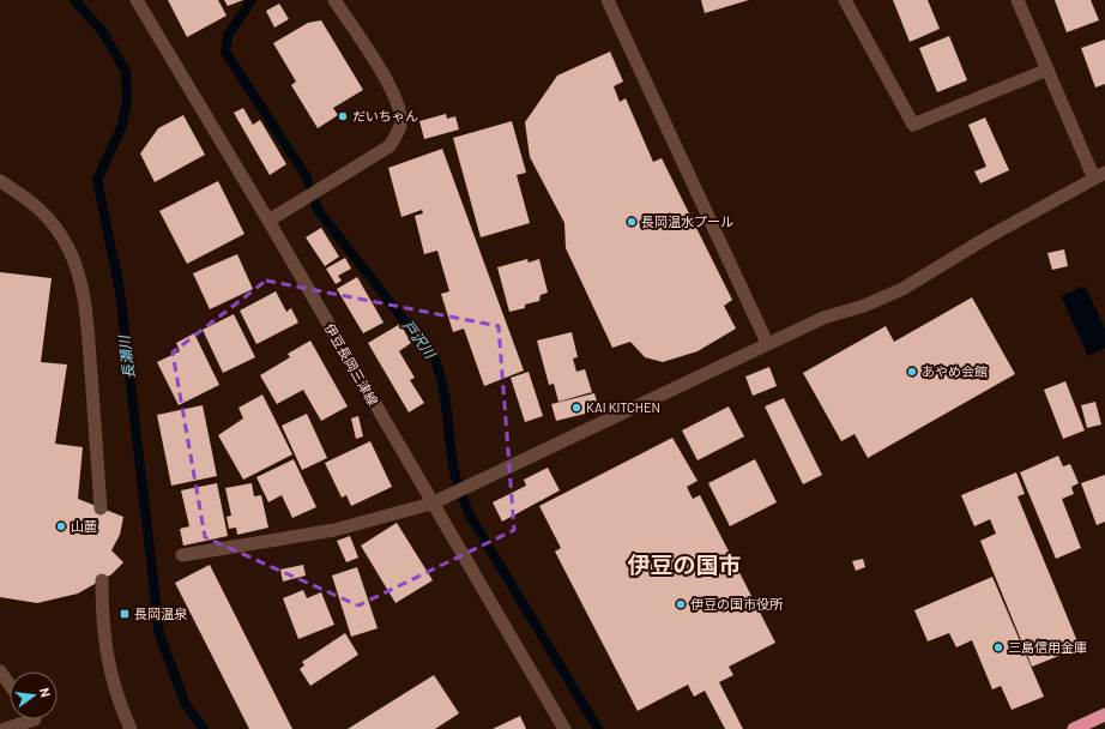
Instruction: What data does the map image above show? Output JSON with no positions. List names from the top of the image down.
{
  "streets": {
    "street": ["伊豆長岡三津線"]
  },
  "districts": ["伊豆の国市"],
  "water": ["戸沢川", "長瀬川"],
  "places": {
    "other": [
      "だいちゃん",
      "長岡温水プール",
      "あやめ会館",
      "KAI KITCHEN",
      "山麓",
      "伊豆の国市役所",
      "三島信用金庫"
    ],
    "transit": ["長岡温泉"]
  },
  "north": "right"
}
